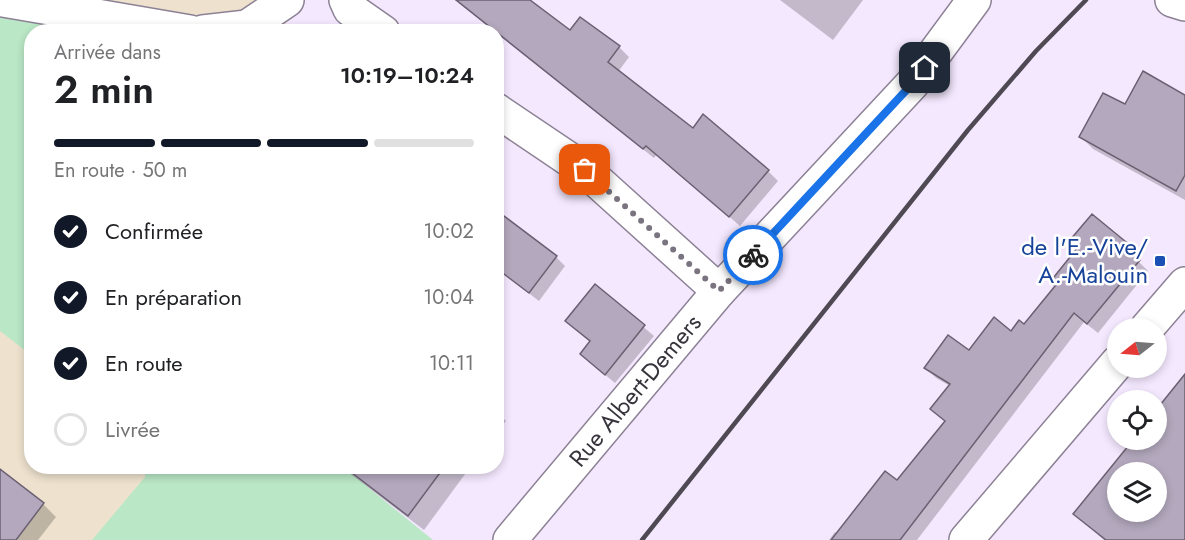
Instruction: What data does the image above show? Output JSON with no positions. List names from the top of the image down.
{
  "streets": {
    "street": ["Rue Albert-Demers"]
  },
  "places": {
    "transit": ["de l'E.-Vive/ A.-Malouin"]
  },
  "north": "left",
  "page": {
    "heading": ["2 min", "Arrivée dans", "10:19–10:24"],
    "bar": "En route · 50 m",
    "list": [
      ["Confirmée", "10:02"],
      ["En préparation", "10:04"],
      ["En route", "10:11"],
      "Livrée"
    ]
  }
}
